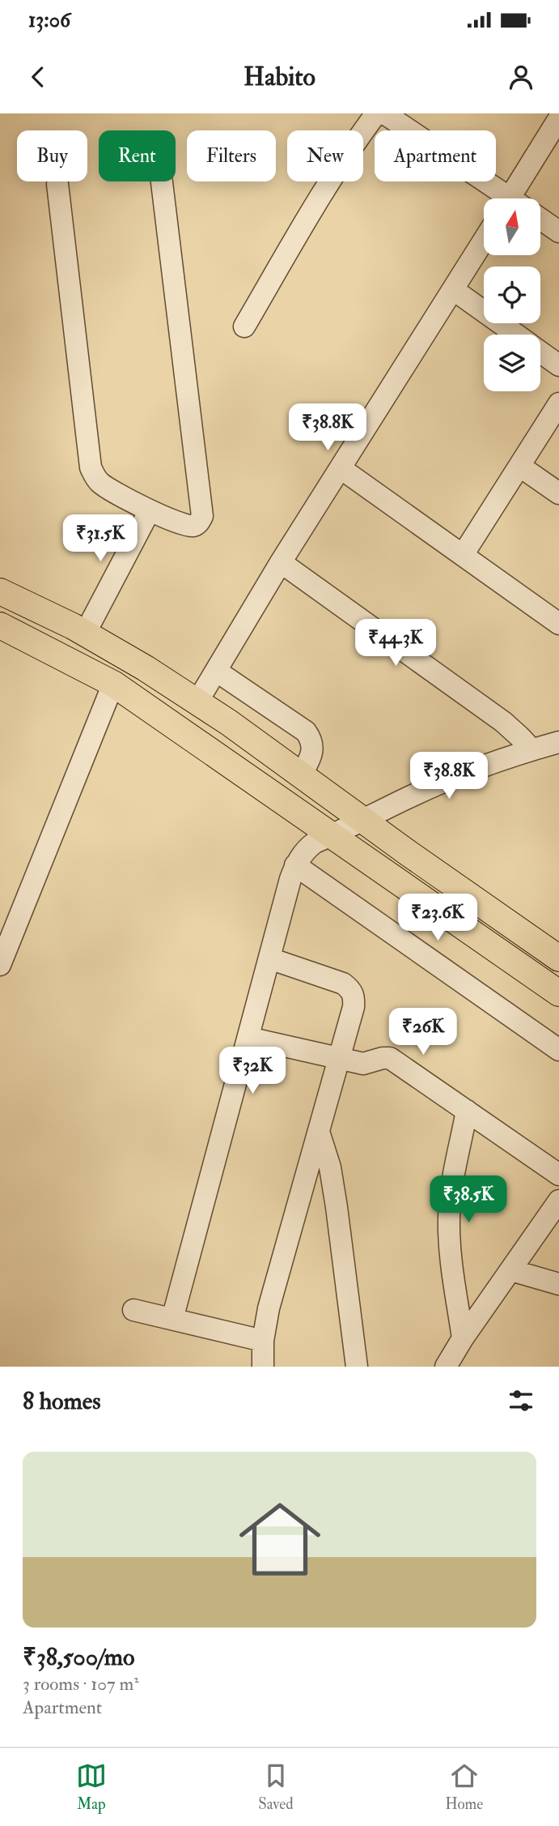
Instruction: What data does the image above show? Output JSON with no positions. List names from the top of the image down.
{
  "north": "top",
  "page": {
    "status": "13:06",
    "header": "Habito",
    "chip": [
      "Buy",
      "Rent",
      "Filters",
      "New",
      "Apartment"
    ],
    "price": [
      "₹38.8K",
      "₹31.5K",
      "₹44.3K",
      "₹38.8K",
      "₹23.6K",
      "₹26K",
      "₹32K",
      "₹38.5K"
    ],
    "heading": "8 homes",
    "list": [
      {
        "name": "₹38,500/mo",
        "note": "3 rooms · 107 m² · Apartment"
      }
    ],
    "tabs": ["Map", "Saved", "Home"]
  }
}
